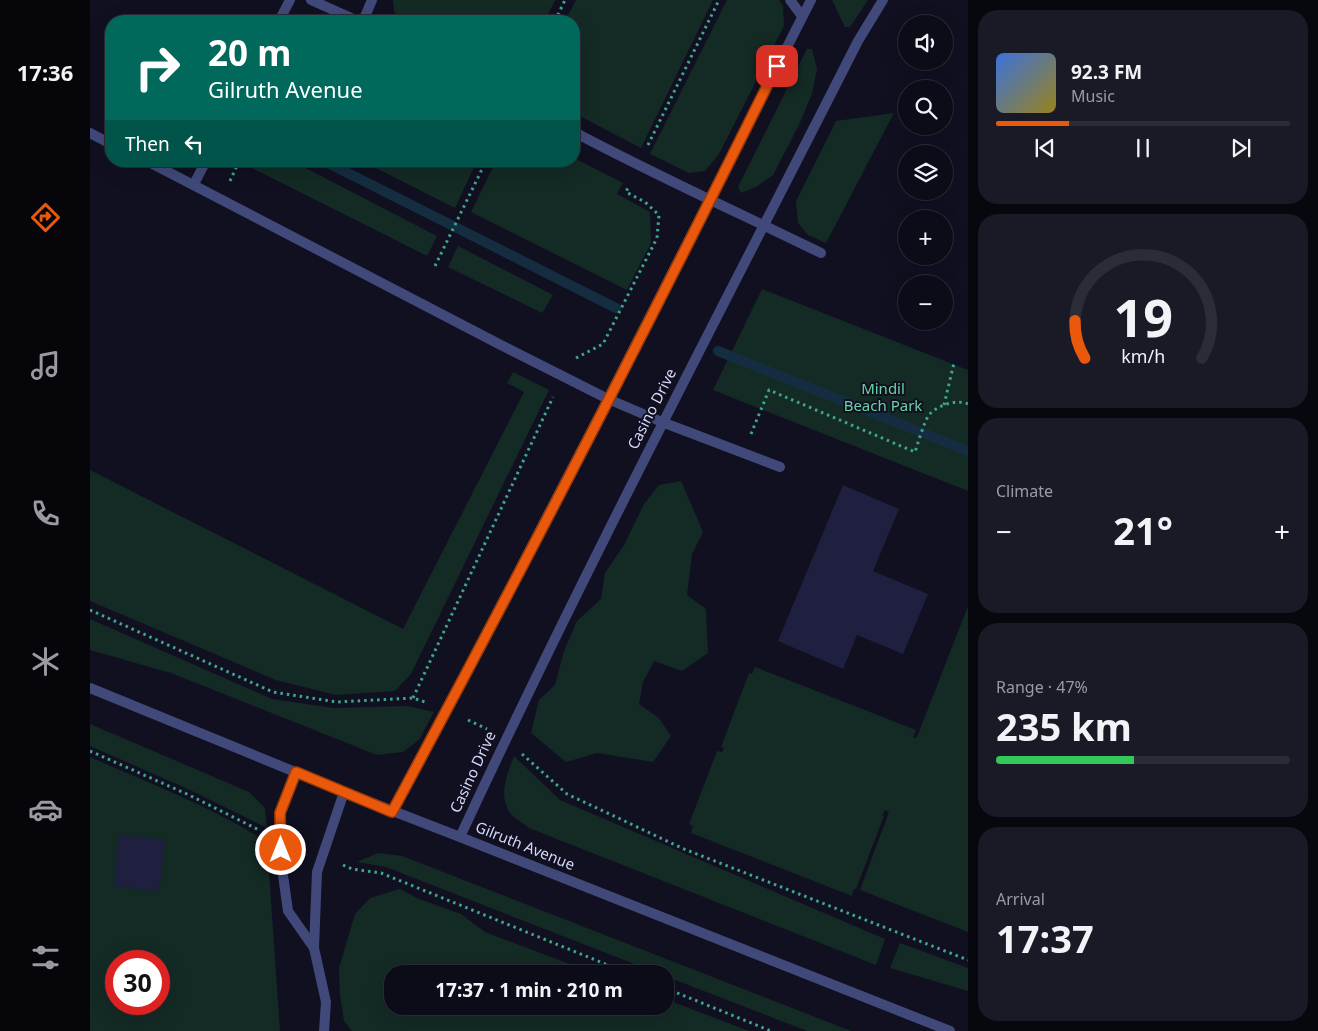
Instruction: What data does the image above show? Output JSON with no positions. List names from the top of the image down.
{
  "streets": {
    "street": ["Casino Drive", "Gilruth Avenue"]
  },
  "crossings": [
    ["Casino Drive", "Gilruth Avenue"]
  ],
  "parks": ["Mindil Beach Park"],
  "page": {
    "tabs": "17:36",
    "map_buttons": ["+", "−"],
    "turn": ["20 m", "Gilruth Avenue"],
    "song": ["92.3 FM", "Music"],
    "then": "Then",
    "tile": [
      "Climate",
      ["Range · 47%", "235 km"],
      ["Arrival", "17:37"]
    ],
    "heat": ["−", "21°", "+"],
    "limit": "30",
    "trip": "17:37 · 1 min · 210 m",
    "gauge": ["19", "km/h"]
  }
}
